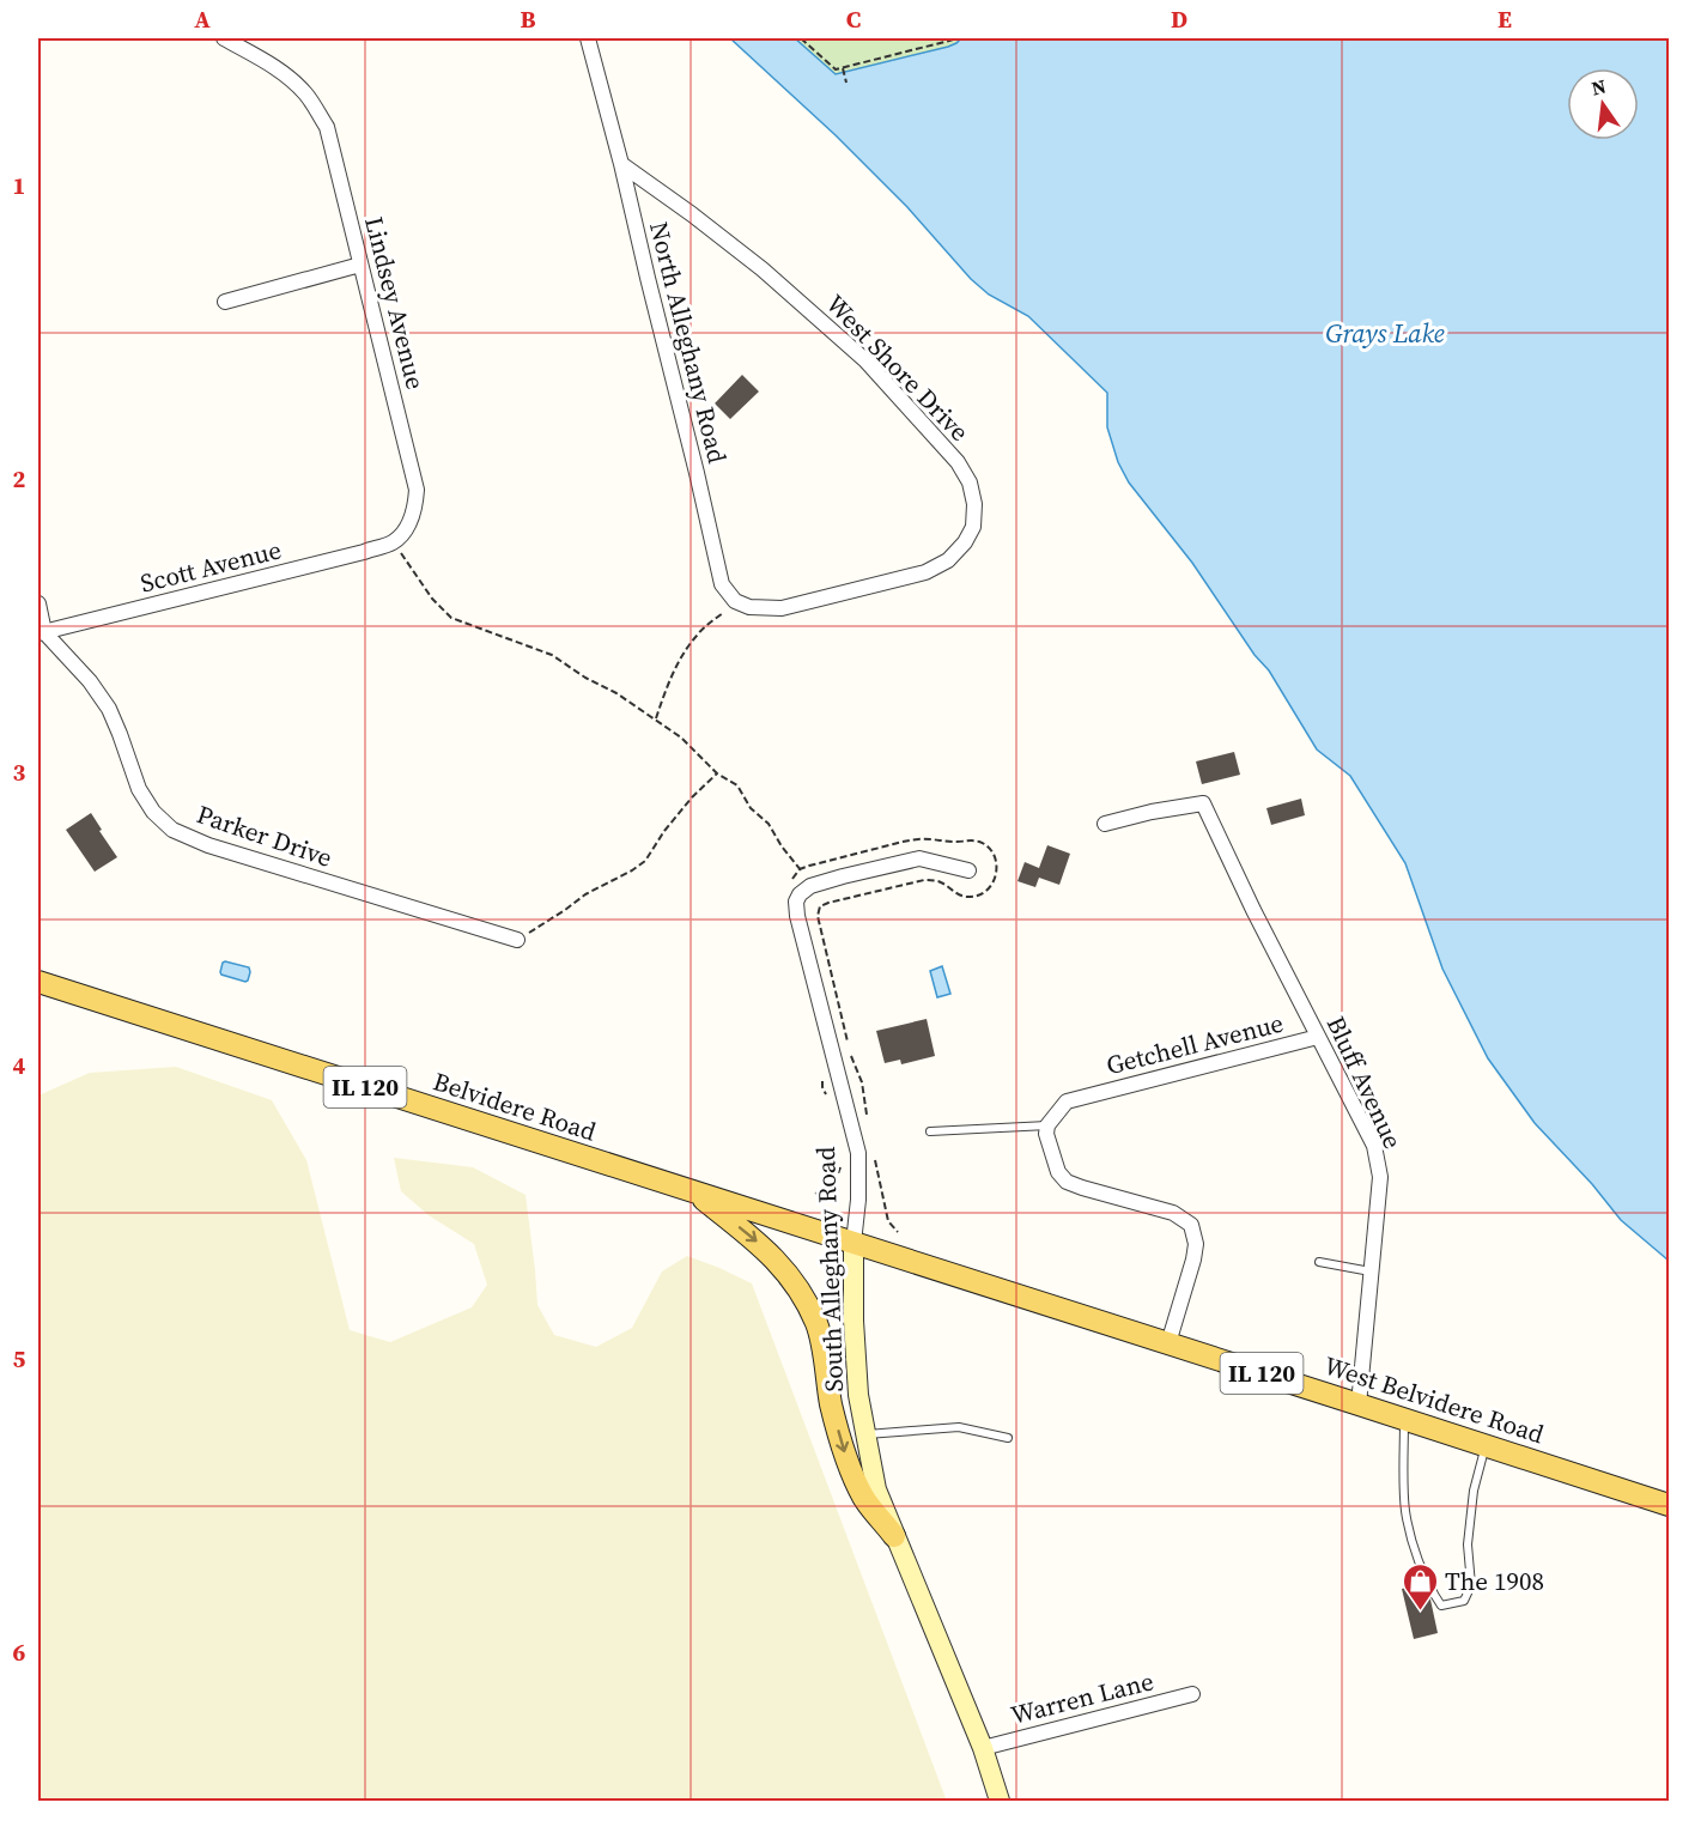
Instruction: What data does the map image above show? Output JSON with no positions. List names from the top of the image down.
{
  "streets": {
    "main road": ["IL 120", "Belvidere Road", "West Belvidere Road"],
    "street": [
      "Lindsey Avenue",
      "North Alleghany Road",
      "West Shore Drive",
      "Scott Avenue",
      "Parker Drive",
      "Getchell Avenue",
      "Bluff Avenue",
      "South Alleghany Road",
      "Warren Lane"
    ]
  },
  "crossings": [
    ["Lindsey Avenue", "Scott Avenue"],
    ["North Alleghany Road", "West Shore Drive"],
    ["Scott Avenue", "Parker Drive"],
    ["Getchell Avenue", "Bluff Avenue"],
    ["Bluff Avenue", "West Belvidere Road"],
    ["Belvidere Road", "South Alleghany Road"],
    ["Belvidere Road", "West Belvidere Road"],
    ["South Alleghany Road", "West Belvidere Road"],
    ["South Alleghany Road", "Warren Lane"]
  ],
  "water": ["Grays Lake"],
  "places": {
    "shop": ["The 1908"]
  },
  "north": "top",
  "grid": {
    "columns": [
      "A",
      "B",
      "C",
      "D",
      "E"
    ],
    "rows": [
      "1",
      "2",
      "3",
      "4",
      "5",
      "6"
    ]
  }
}
